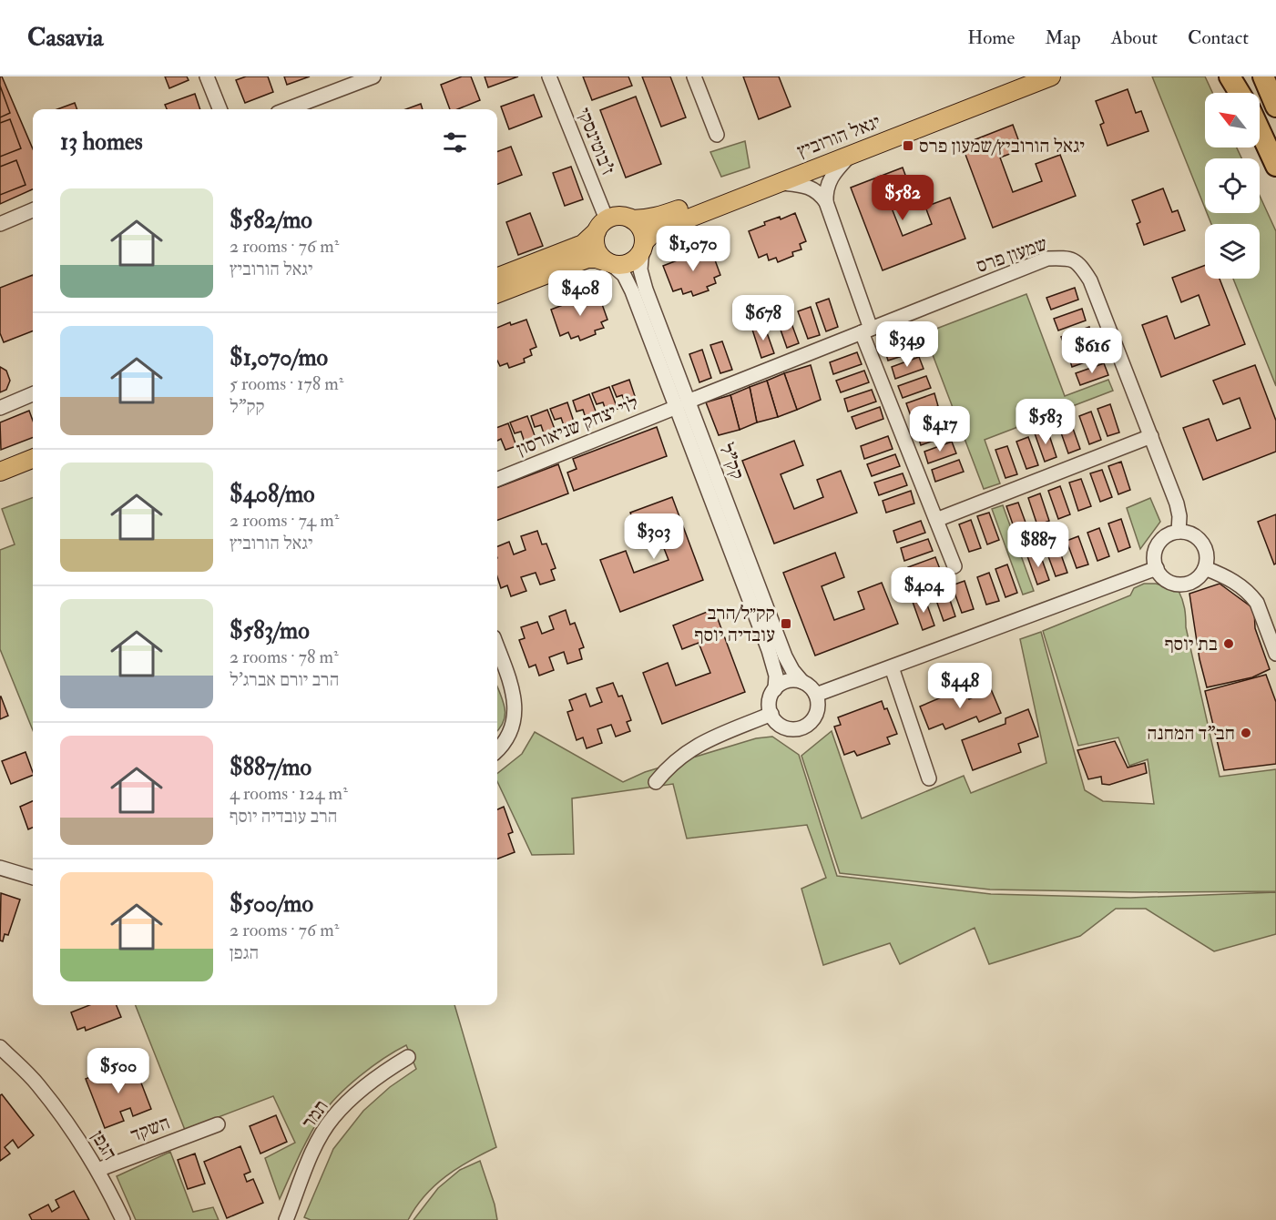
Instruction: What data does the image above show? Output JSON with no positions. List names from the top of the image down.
{
  "streets": {
    "main road": ["יגאל הורוביץ"],
    "street": [
      "ז'בוטינסקי",
      "שמעון פרס",
      "לוי יצחק שניאורסון",
      "קק\"ל",
      "תמר",
      "השקד",
      "הגפן"
    ]
  },
  "crossings": [
    ["יגאל הורוביץ", "ז'בוטינסקי"],
    ["יגאל הורוביץ", "קק\"ל"],
    ["ז'בוטינסקי", "קק\"ל"],
    ["שמעון פרס", "לוי יצחק שניאורסון"],
    ["שמעון פרס", "קק\"ל"],
    ["לוי יצחק שניאורסון", "קק\"ל"],
    ["השקד", "הגפן"]
  ],
  "places": {
    "transit": ["יגאל הורוביץ/שמעון פרס", "קק״ל/הרב עובדיה יוסף"],
    "other": ["בת יוסף", "חב\"ד המחנה"]
  },
  "north": "top left",
  "page": {
    "header": "Casavia",
    "nav": [
      "Home",
      "Map",
      "About",
      "Contact"
    ],
    "heading": "13 homes",
    "price": [
      "$582",
      "$1,070",
      "$408",
      "$678",
      "$349",
      "$616",
      "$583",
      "$417",
      "$303",
      "$887",
      "$404",
      "$448",
      "$500"
    ],
    "list": [
      {
        "name": "$582/mo",
        "note": "2 rooms · 76 m² · יגאל הורוביץ"
      },
      {
        "name": "$1,070/mo",
        "note": "5 rooms · 178 m² · קק\"ל"
      },
      {
        "name": "$408/mo",
        "note": "2 rooms · 74 m² · יגאל הורוביץ"
      },
      {
        "name": "$583/mo",
        "note": "2 rooms · 78 m² · הרב יורם אברג'ל"
      },
      {
        "name": "$887/mo",
        "note": "4 rooms · 124 m² · הרב עובדיה יוסף"
      },
      {
        "name": "$500/mo",
        "note": "2 rooms · 76 m² · הגפן"
      }
    ]
  }
}
